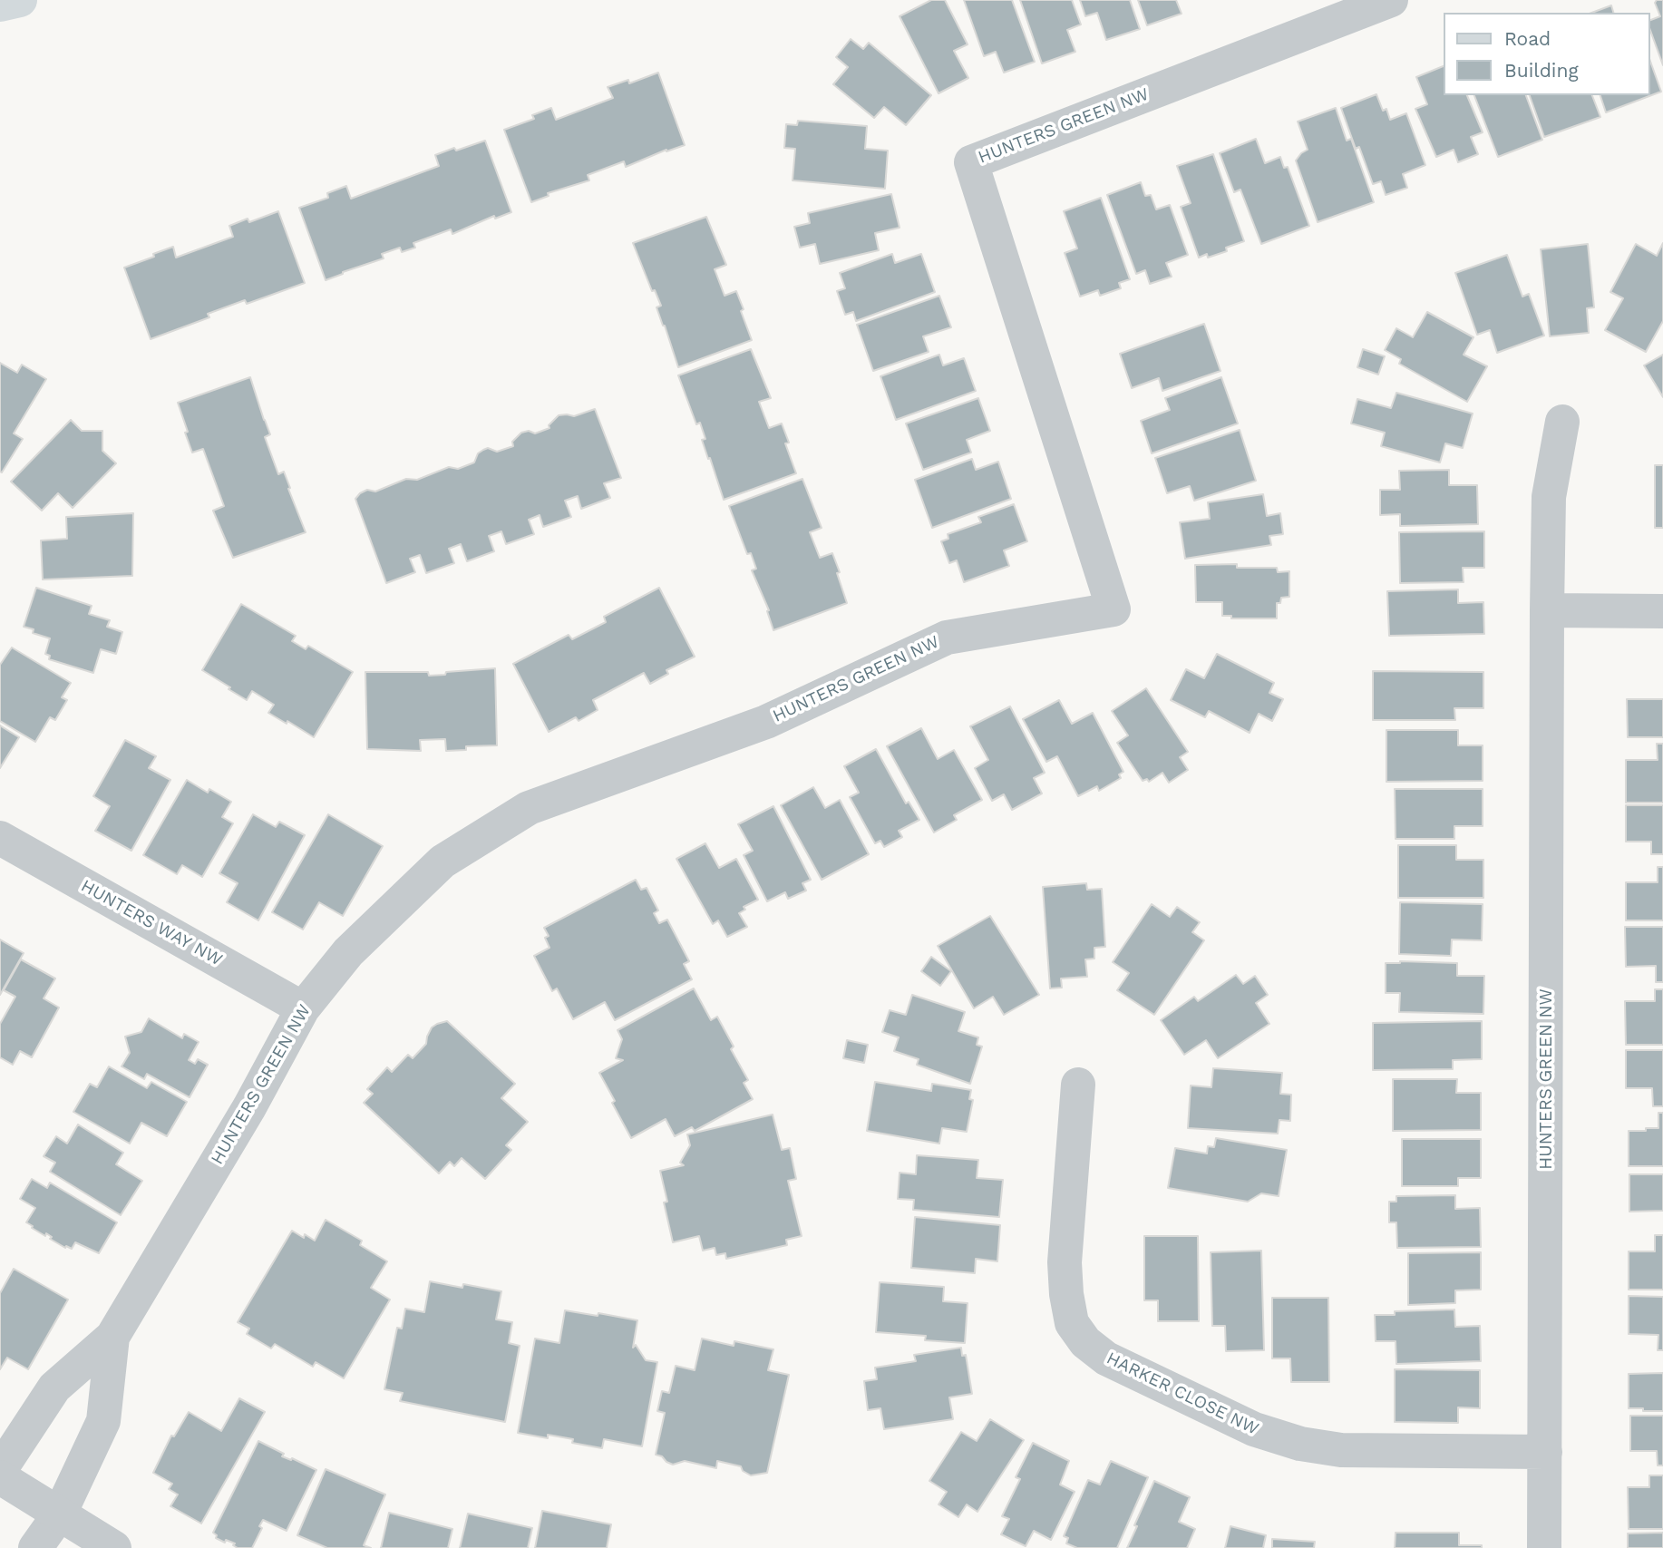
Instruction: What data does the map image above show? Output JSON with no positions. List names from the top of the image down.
{
  "streets": {
    "street": ["HUNTERS GREEN NW", "HUNTERS WAY NW", "HARKER CLOSE NW"]
  },
  "crossings": [
    ["HUNTERS GREEN NW", "HUNTERS WAY NW"],
    ["HUNTERS GREEN NW", "HARKER CLOSE NW"]
  ],
  "legend": ["Road", "Building"]
}
